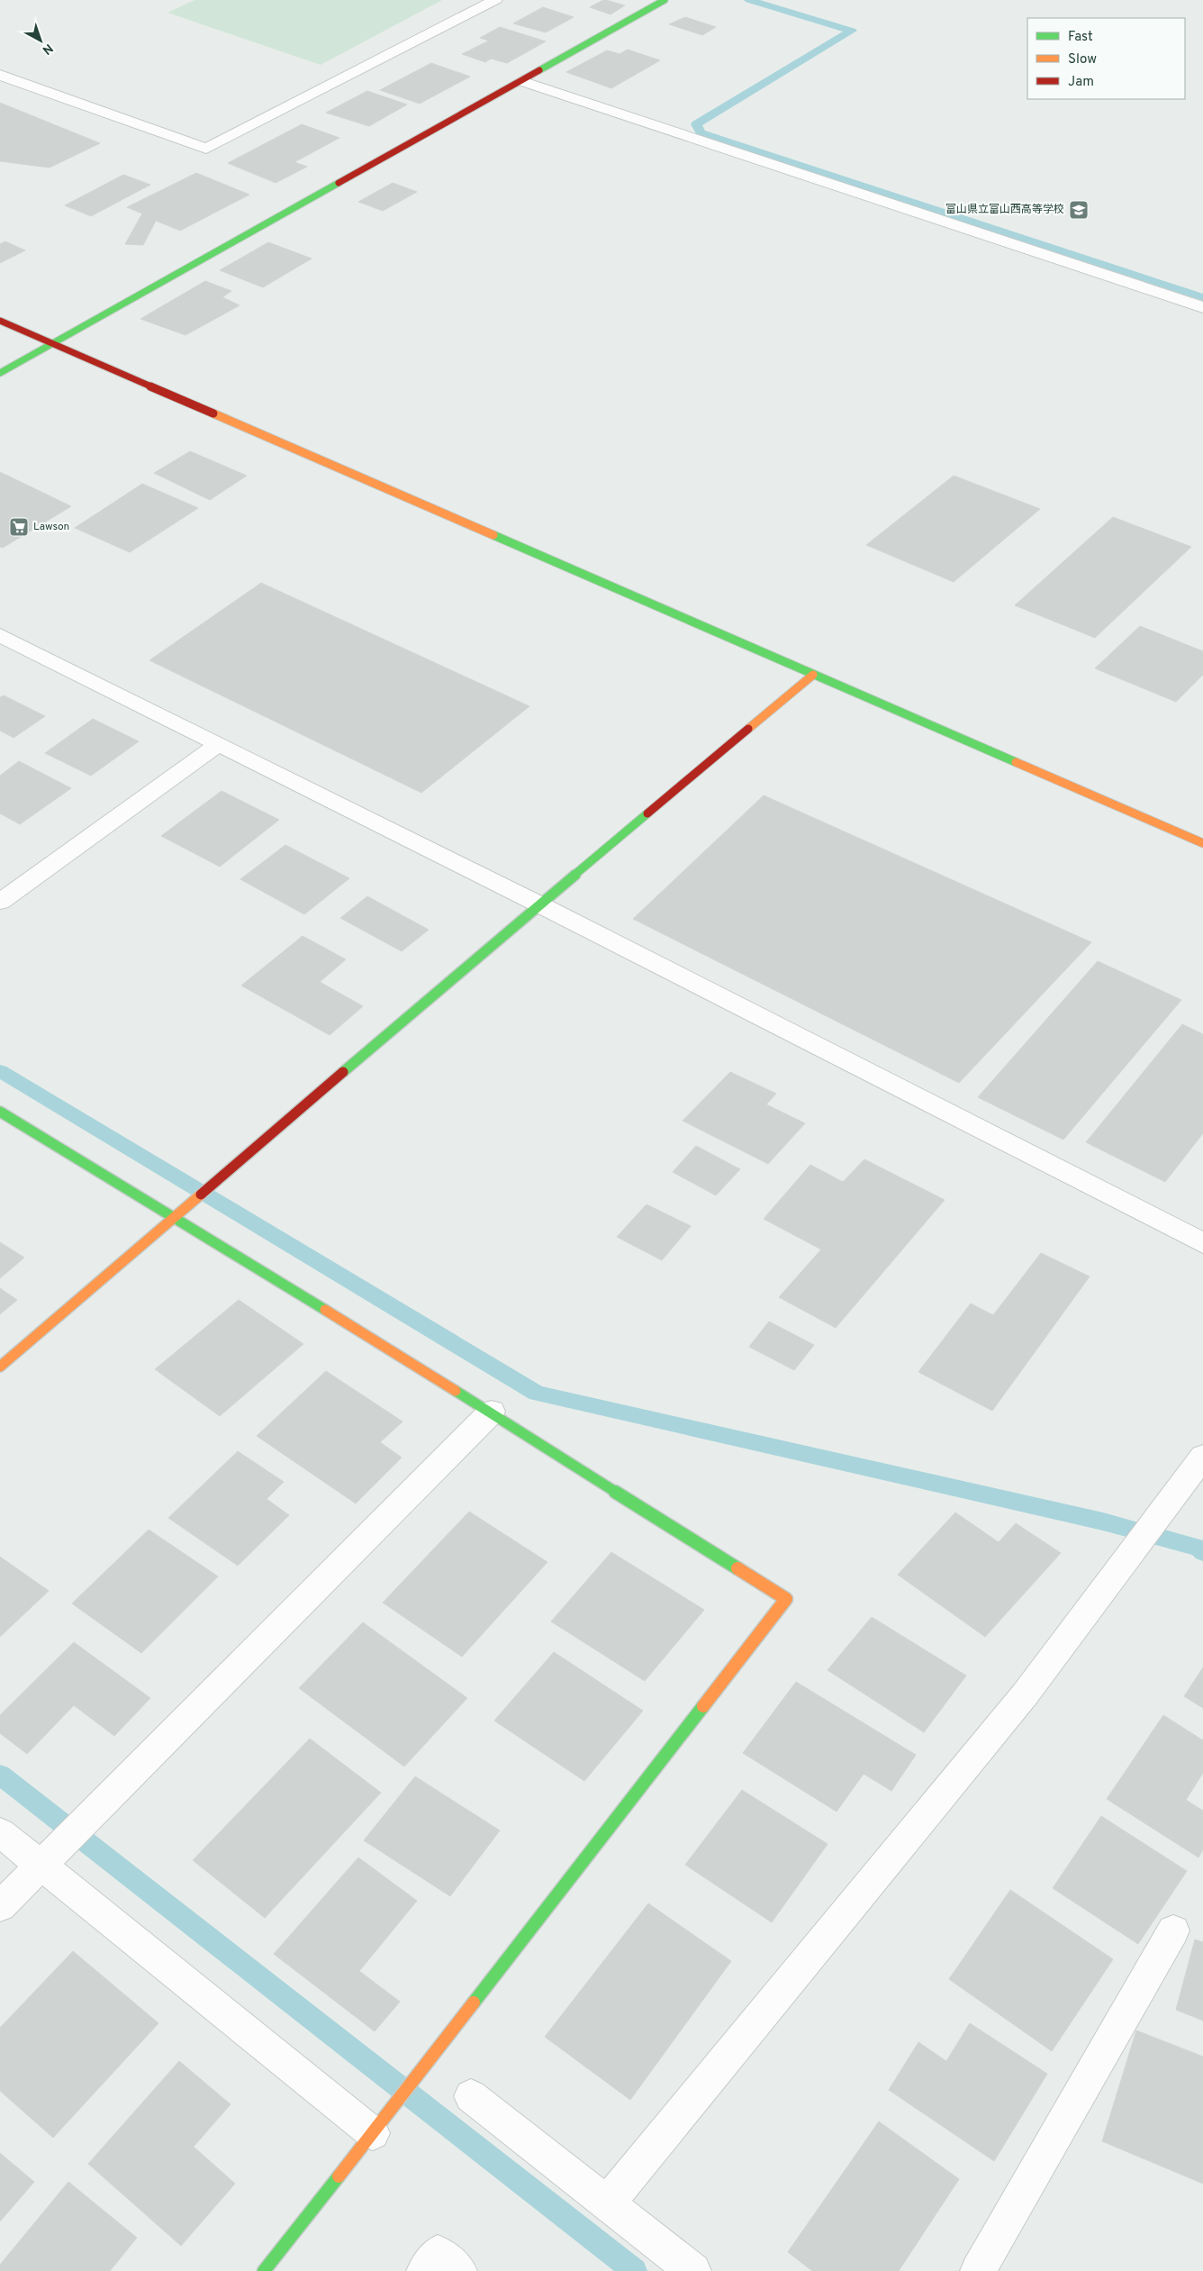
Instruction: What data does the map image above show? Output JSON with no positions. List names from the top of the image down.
{
  "places": {
    "school or university": ["富山県立富山西高等学校"],
    "supermarket": ["Lawson"]
  },
  "legend": ["Fast", "Slow", "Jam"],
  "north": "bottom right"
}
